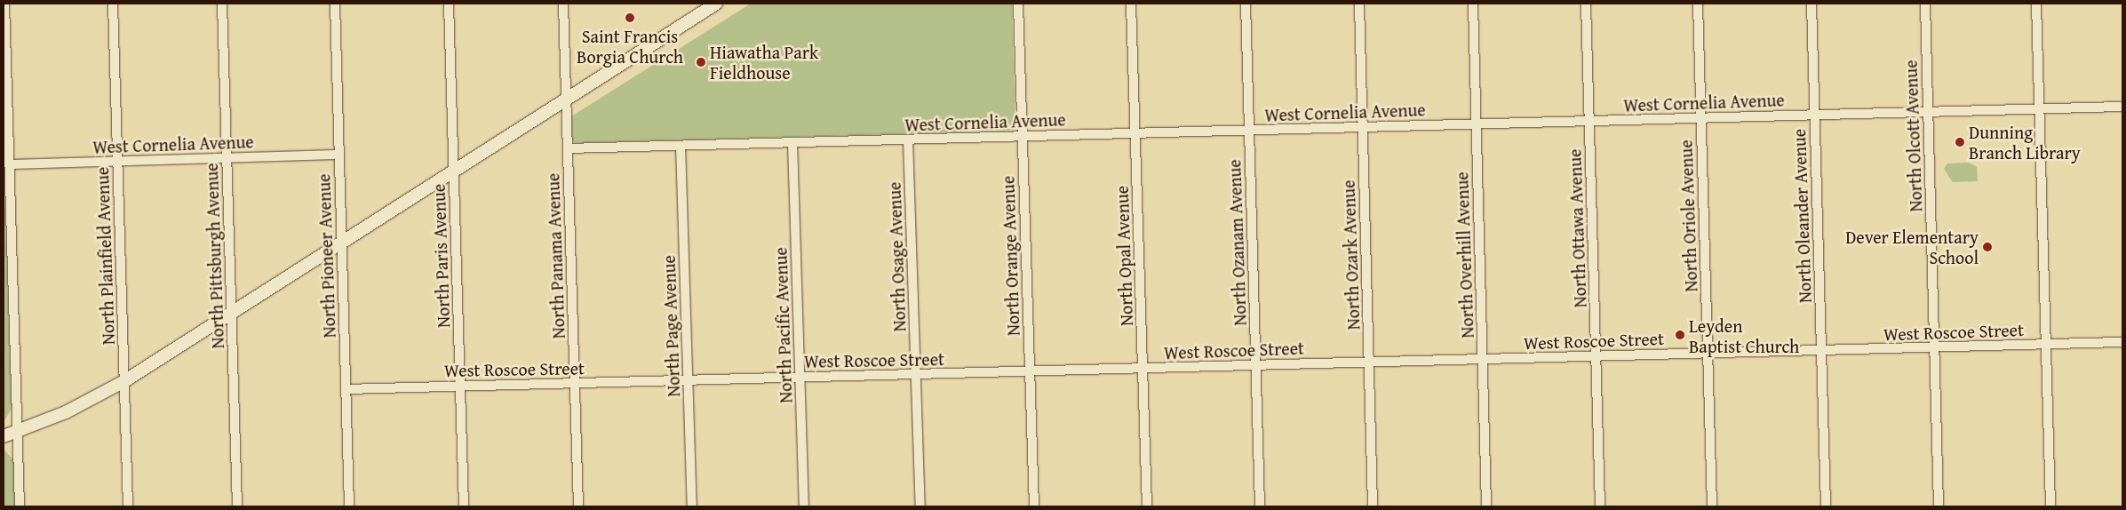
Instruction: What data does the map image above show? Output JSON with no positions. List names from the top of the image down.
{
  "streets": {
    "street": [
      "West Cornelia Avenue",
      "North Olcott Avenue",
      "North Oriole Avenue",
      "North Oleander Avenue",
      "North Ottawa Avenue",
      "North Ozanam Avenue",
      "North Ozark Avenue",
      "North Overhill Avenue",
      "North Plainfield Avenue",
      "North Pittsburgh Avenue",
      "North Pioneer Avenue",
      "North Paris Avenue",
      "North Panama Avenue",
      "North Orange Avenue",
      "North Opal Avenue",
      "North Osage Avenue",
      "North Pacific Avenue",
      "North Page Avenue",
      "West Roscoe Street"
    ]
  },
  "crossings": [
    ["West Cornelia Avenue", "North Olcott Avenue"],
    ["West Cornelia Avenue", "North Oriole Avenue"],
    ["West Cornelia Avenue", "North Oleander Avenue"],
    ["West Cornelia Avenue", "North Ottawa Avenue"],
    ["West Cornelia Avenue", "North Ozanam Avenue"],
    ["West Cornelia Avenue", "North Ozark Avenue"],
    ["West Cornelia Avenue", "North Overhill Avenue"],
    ["West Cornelia Avenue", "North Plainfield Avenue"],
    ["West Cornelia Avenue", "North Pittsburgh Avenue"],
    ["West Cornelia Avenue", "North Pioneer Avenue"],
    ["West Cornelia Avenue", "North Panama Avenue"],
    ["West Cornelia Avenue", "North Orange Avenue"],
    ["West Cornelia Avenue", "North Opal Avenue"],
    ["West Cornelia Avenue", "North Osage Avenue"],
    ["West Cornelia Avenue", "North Pacific Avenue"],
    ["West Cornelia Avenue", "North Page Avenue"],
    ["North Olcott Avenue", "West Roscoe Street"],
    ["North Oriole Avenue", "West Roscoe Street"],
    ["North Oleander Avenue", "West Roscoe Street"],
    ["North Ottawa Avenue", "West Roscoe Street"],
    ["North Ozanam Avenue", "West Roscoe Street"],
    ["North Ozark Avenue", "West Roscoe Street"],
    ["North Overhill Avenue", "West Roscoe Street"],
    ["North Pioneer Avenue", "West Roscoe Street"],
    ["North Paris Avenue", "West Roscoe Street"],
    ["North Panama Avenue", "West Roscoe Street"],
    ["North Orange Avenue", "West Roscoe Street"],
    ["North Opal Avenue", "West Roscoe Street"],
    ["North Osage Avenue", "West Roscoe Street"],
    ["North Pacific Avenue", "West Roscoe Street"],
    ["North Page Avenue", "West Roscoe Street"]
  ],
  "places": [
    "Saint Francis Borgia Church",
    "Hiawatha Park Fieldhouse",
    "Dunning Branch Library",
    "Dever Elementary School",
    "Leyden Baptist Church"
  ]
}
